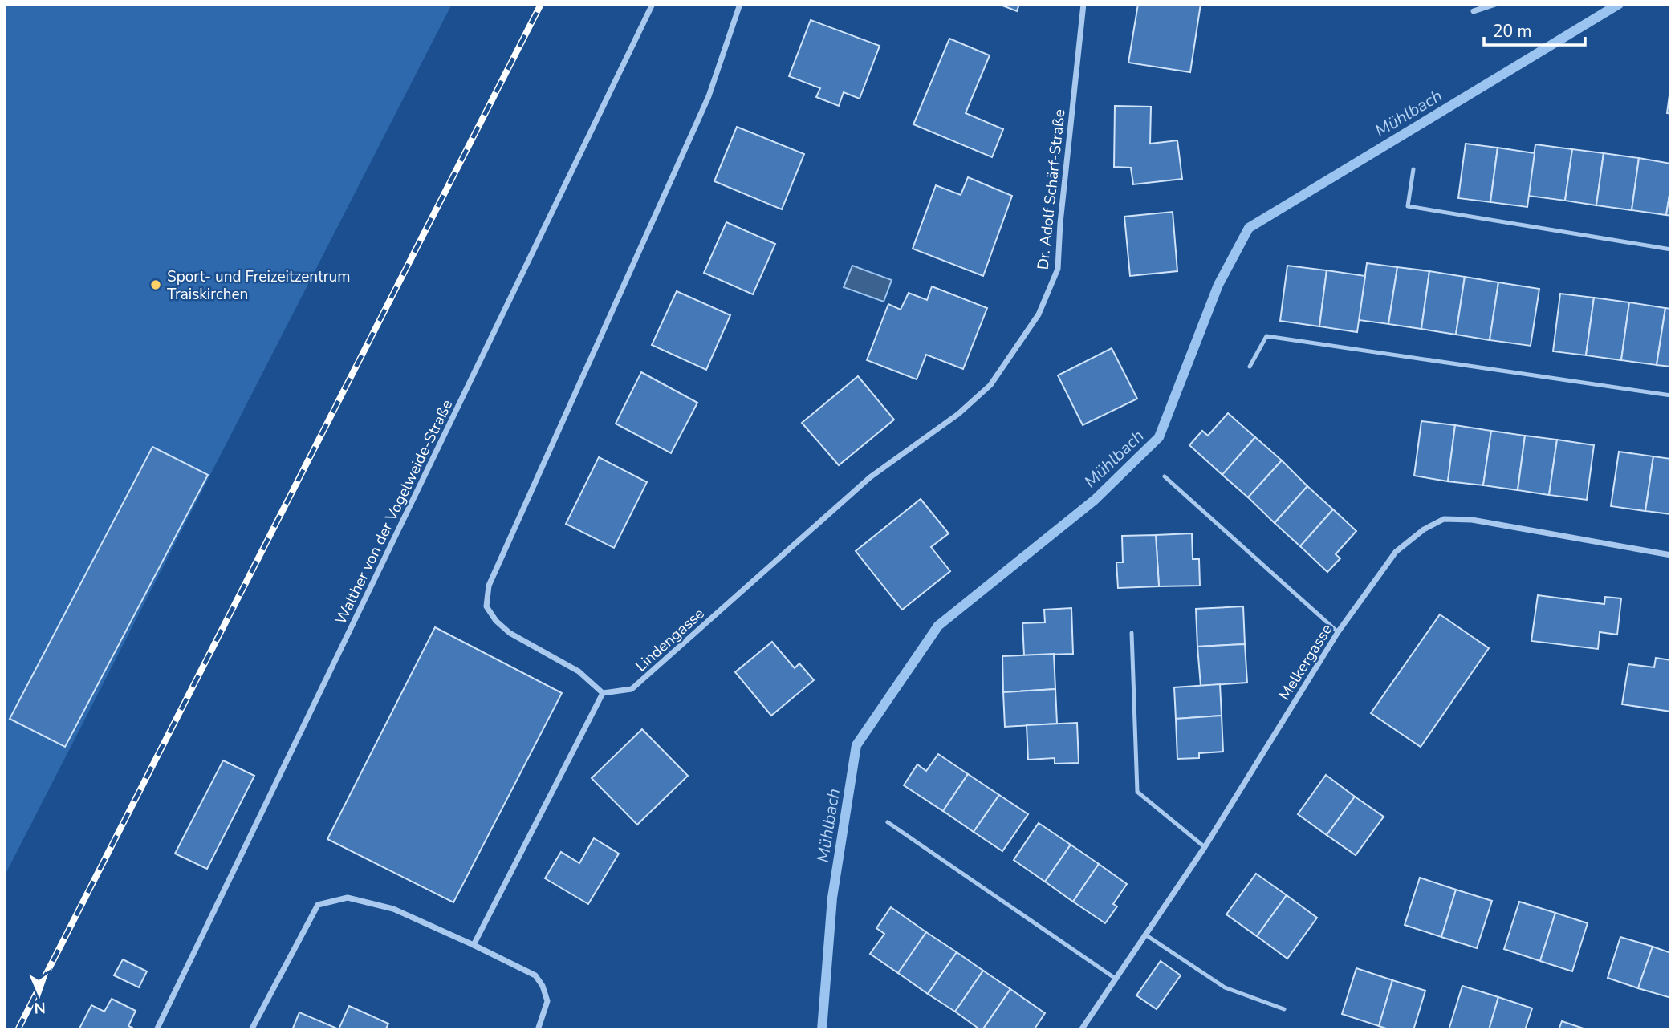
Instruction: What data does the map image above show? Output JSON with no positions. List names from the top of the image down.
{
  "streets": {
    "street": [
      "Dr. Adolf Schärf-Straße",
      "Walther von der Vogelweide-Straße",
      "Lindengasse",
      "Melkergasse"
    ]
  },
  "crossings": [
    ["Dr. Adolf Schärf-Straße", "Lindengasse"]
  ],
  "water": ["Mühlbach"],
  "places": ["Sport- und Freizeitzentrum Traiskirchen"],
  "scale_bar": "20 m",
  "north": "bottom"
}
